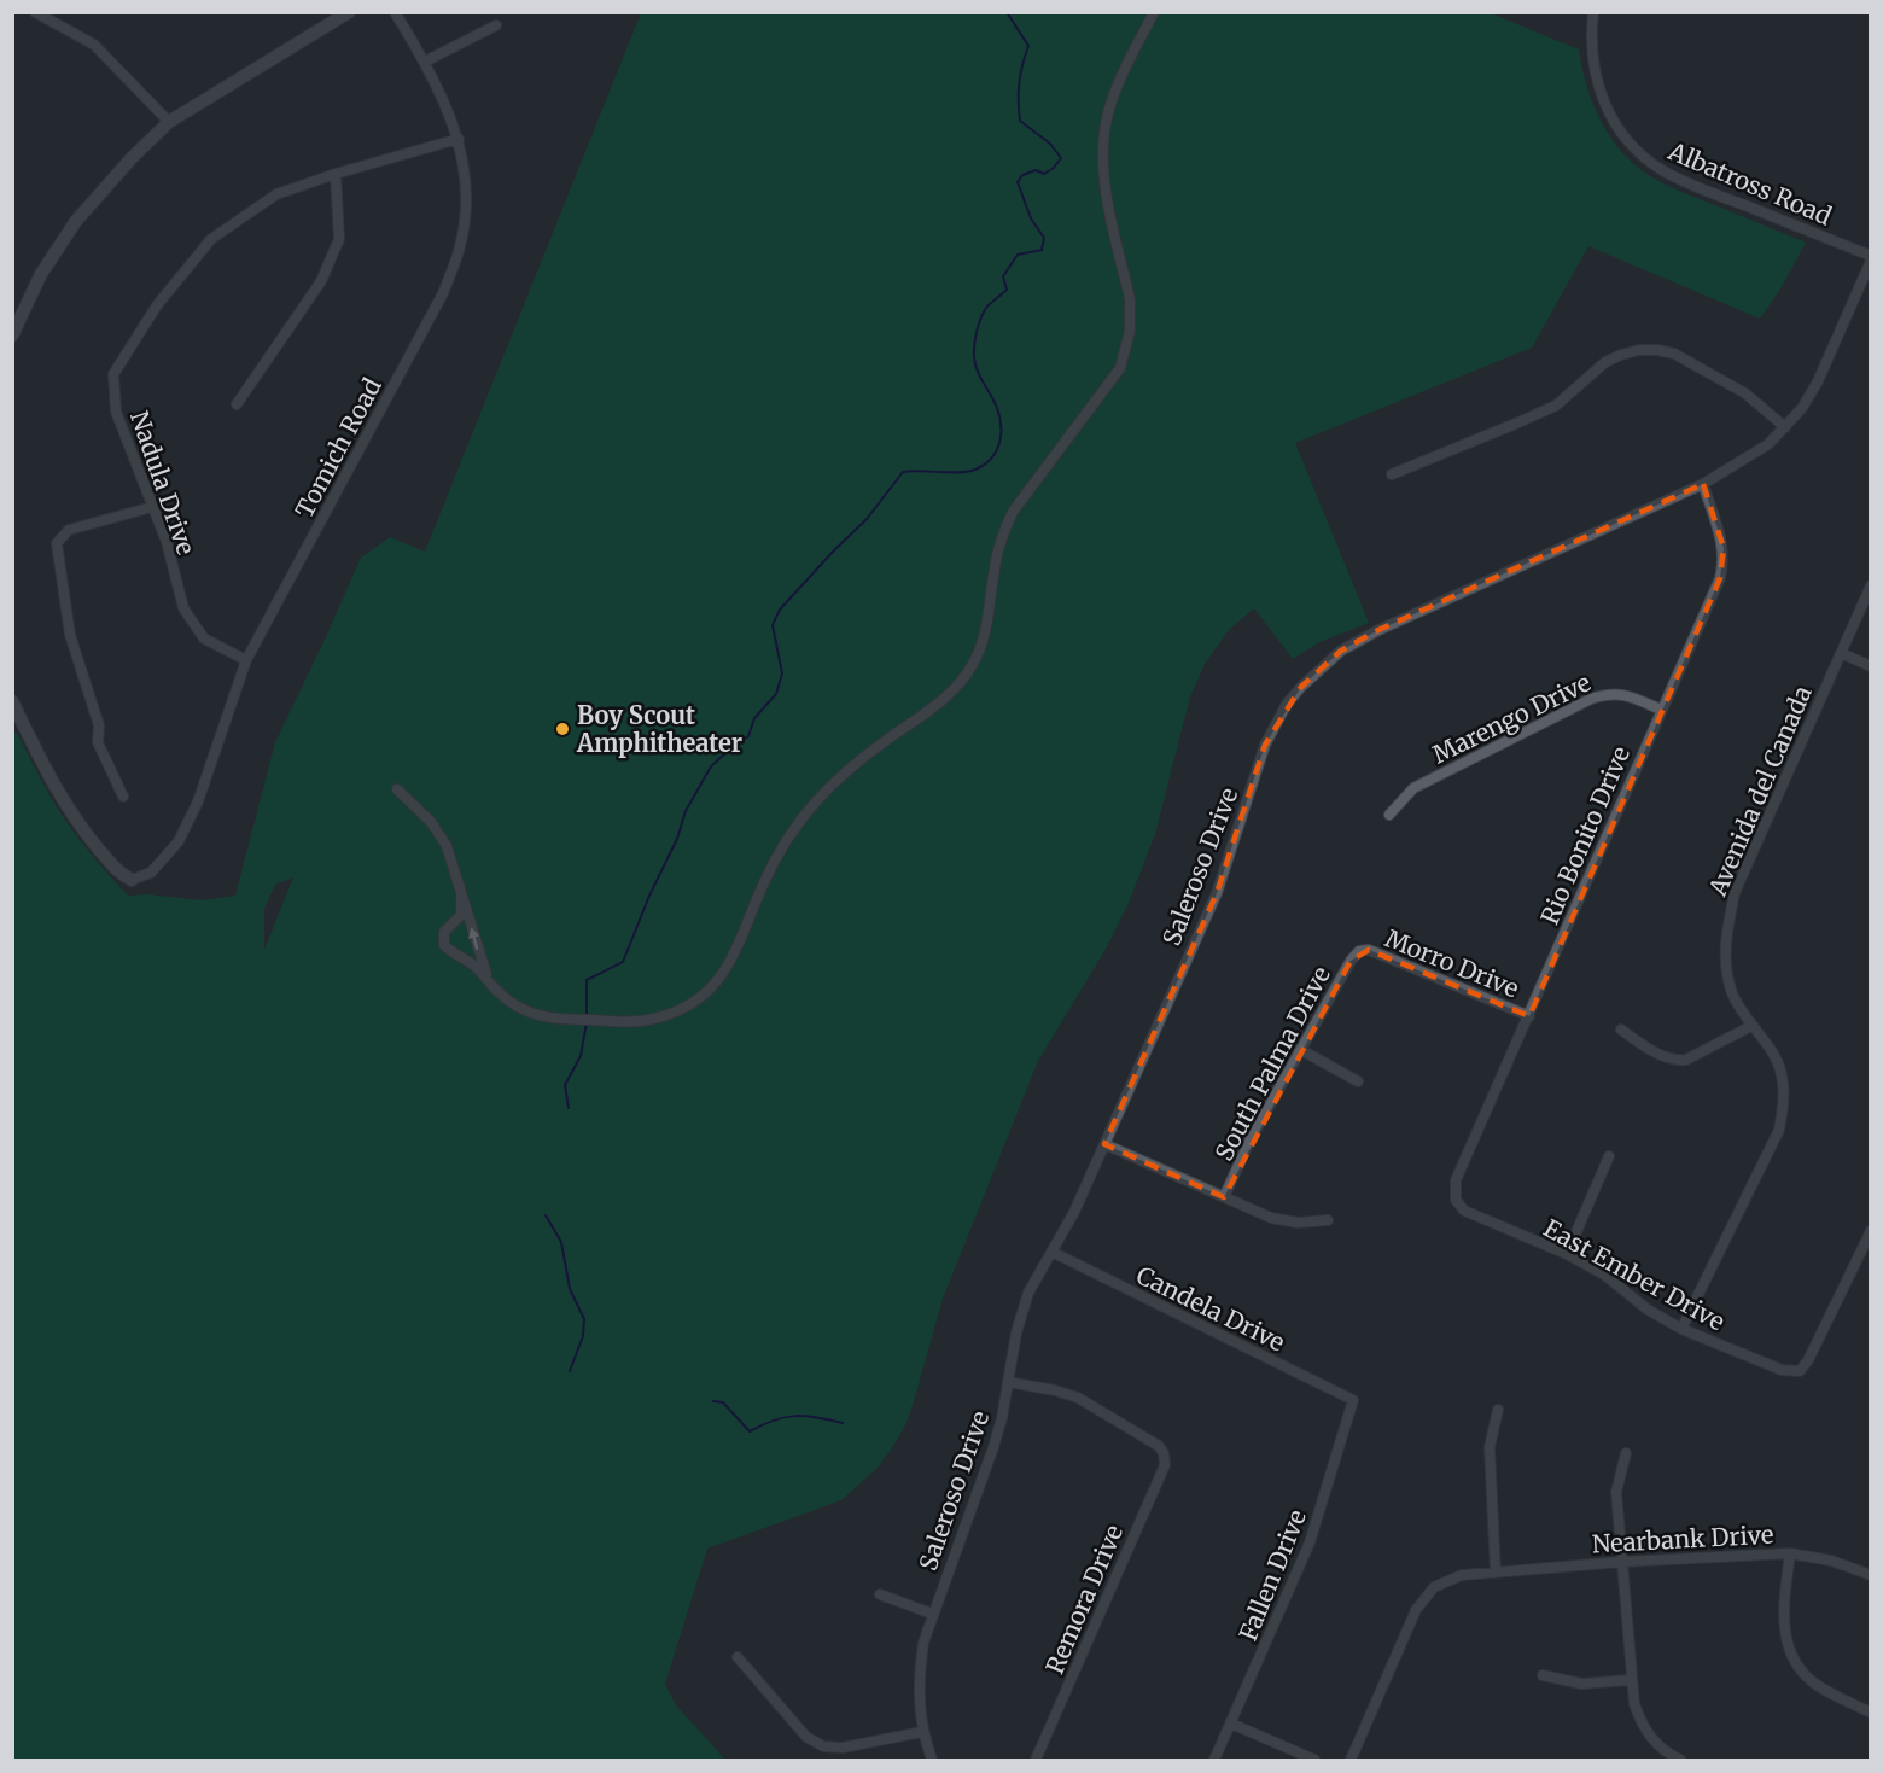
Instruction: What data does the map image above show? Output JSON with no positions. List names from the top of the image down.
{
  "streets": {
    "street": [
      "Albatross Road",
      "Tomich Road",
      "Nadula Drive",
      "Marengo Drive",
      "Avenida del Canada",
      "Rio Bonito Drive",
      "Saleroso Drive",
      "Morro Drive",
      "South Palma Drive",
      "East Ember Drive",
      "Candela Drive",
      "Nearbank Drive",
      "Fallen Drive",
      "Remora Drive"
    ]
  },
  "crossings": [
    ["Albatross Road", "Saleroso Drive"],
    ["Tomich Road", "Nadula Drive"],
    ["Marengo Drive", "Rio Bonito Drive"],
    ["Avenida del Canada", "East Ember Drive"],
    ["Rio Bonito Drive", "Saleroso Drive"],
    ["Rio Bonito Drive", "Morro Drive"],
    ["Rio Bonito Drive", "East Ember Drive"],
    ["Saleroso Drive", "Candela Drive"],
    ["Saleroso Drive", "Remora Drive"],
    ["Morro Drive", "South Palma Drive"],
    ["Candela Drive", "Fallen Drive"]
  ],
  "places": ["Boy Scout Amphitheater"]
}
